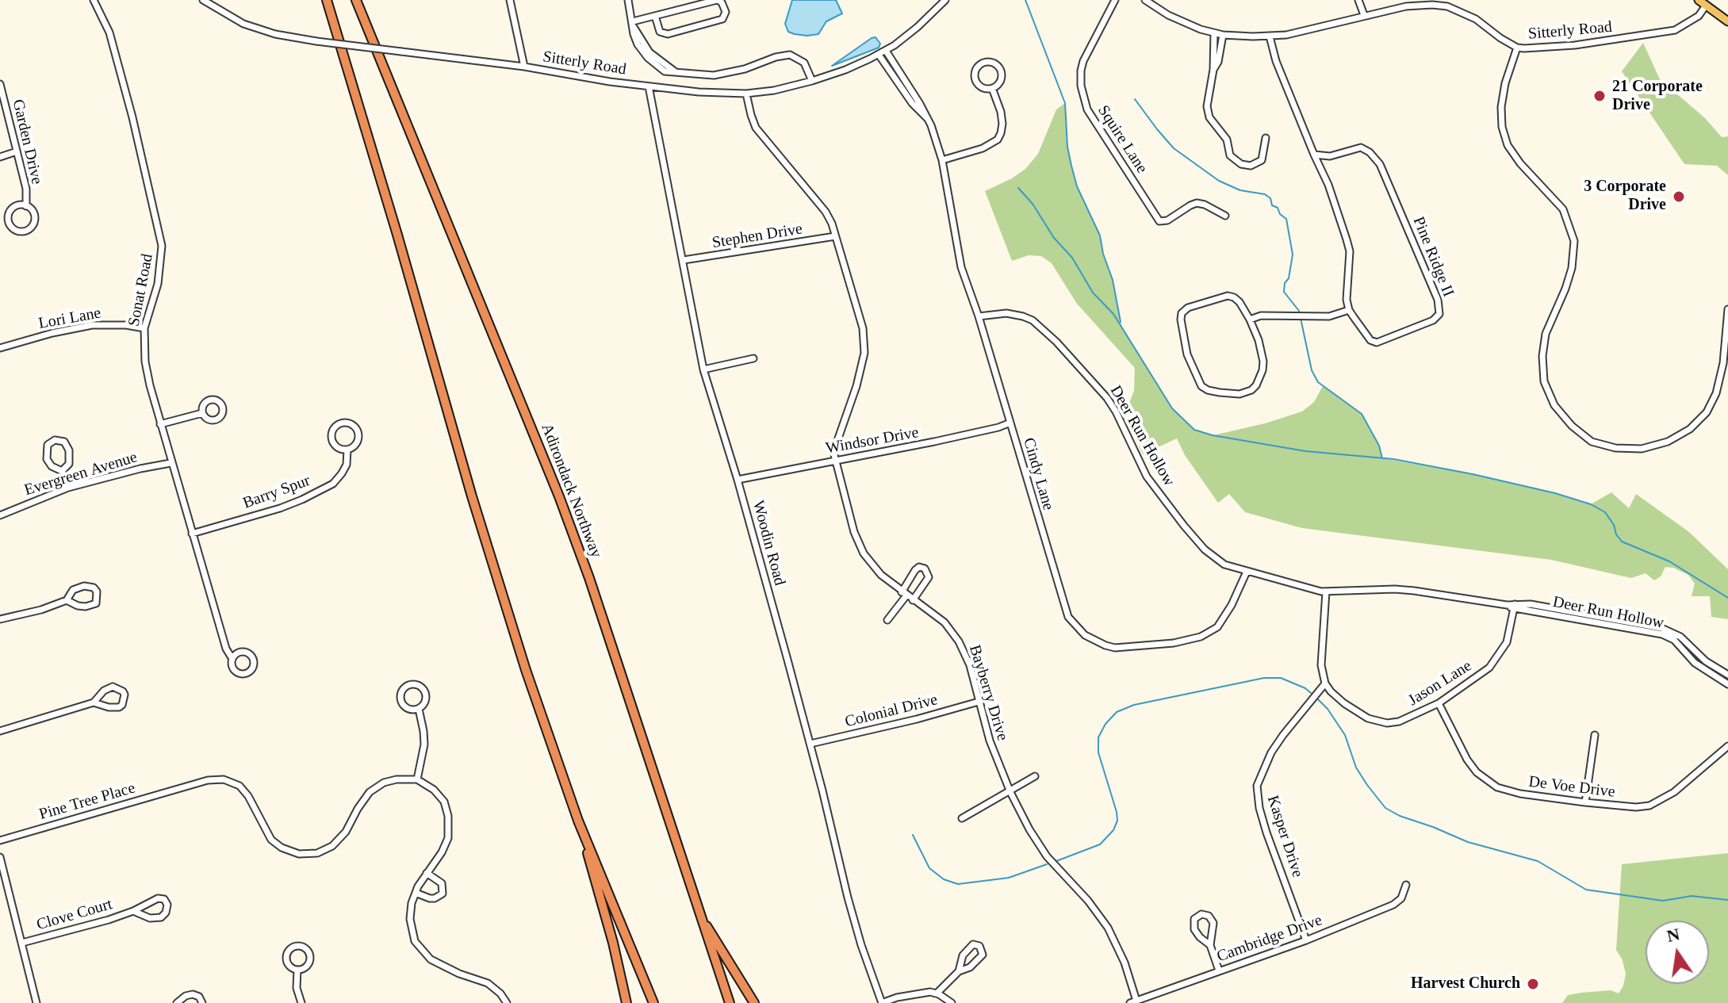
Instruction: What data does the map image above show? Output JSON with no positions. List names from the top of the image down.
{
  "streets": {
    "highway": ["Adirondack Northway"],
    "street": [
      "Sitterly Road",
      "Squire Lane",
      "Garden Drive",
      "Stephen Drive",
      "Pine Ridge II",
      "Sonat Road",
      "Lori Lane",
      "Deer Run Hollow",
      "Windsor Drive",
      "Evergreen Avenue",
      "Cindy Lane",
      "Barry Spur",
      "Woodin Road",
      "Jason Lane",
      "Bayberry Drive",
      "Colonial Drive",
      "De Voe Drive",
      "Pine Tree Place",
      "Kasper Drive",
      "Clove Court",
      "Cambridge Drive"
    ]
  },
  "crossings": [
    ["Sitterly Road", "Cindy Lane"],
    ["Sitterly Road", "Woodin Road"],
    ["Sitterly Road", "Bayberry Drive"],
    ["Stephen Drive", "Woodin Road"],
    ["Stephen Drive", "Bayberry Drive"],
    ["Sonat Road", "Lori Lane"],
    ["Sonat Road", "Evergreen Avenue"],
    ["Sonat Road", "Barry Spur"],
    ["Deer Run Hollow", "Cindy Lane"],
    ["Deer Run Hollow", "Jason Lane"],
    ["Windsor Drive", "Cindy Lane"],
    ["Windsor Drive", "Woodin Road"],
    ["Windsor Drive", "Bayberry Drive"],
    ["Woodin Road", "Colonial Drive"],
    ["Jason Lane", "De Voe Drive"],
    ["Jason Lane", "Kasper Drive"],
    ["Bayberry Drive", "Colonial Drive"],
    ["Bayberry Drive", "Cambridge Drive"],
    ["Kasper Drive", "Cambridge Drive"]
  ],
  "places": ["21 Corporate Drive", "3 Corporate Drive", "Harvest Church"],
  "north": "top"
}
